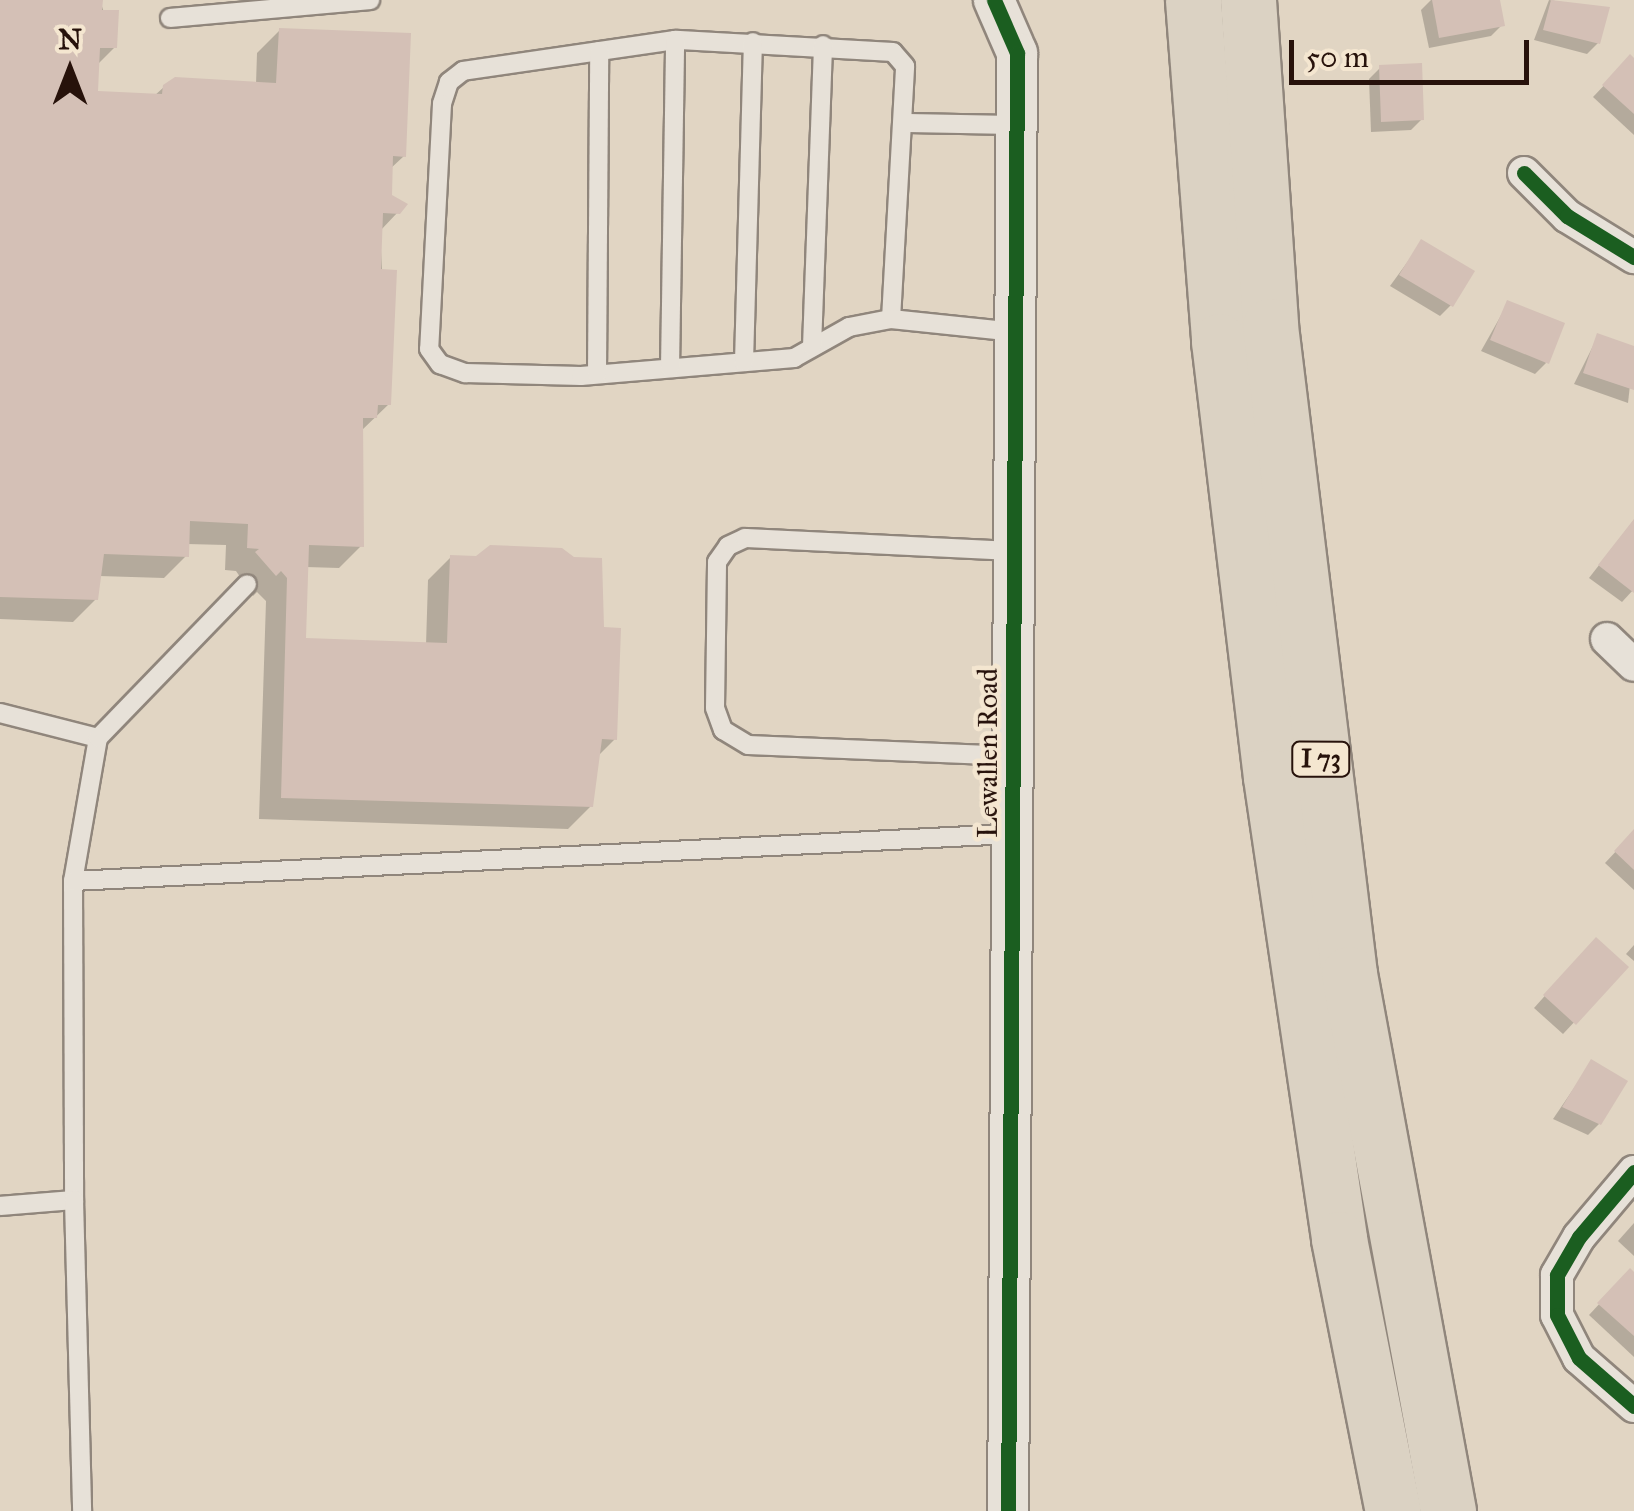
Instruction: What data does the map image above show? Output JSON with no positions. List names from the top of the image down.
{
  "streets": {
    "highway": ["I 73"],
    "street": ["Lewallen Road"]
  },
  "scale_bar": "50 m",
  "north": "top"
}
